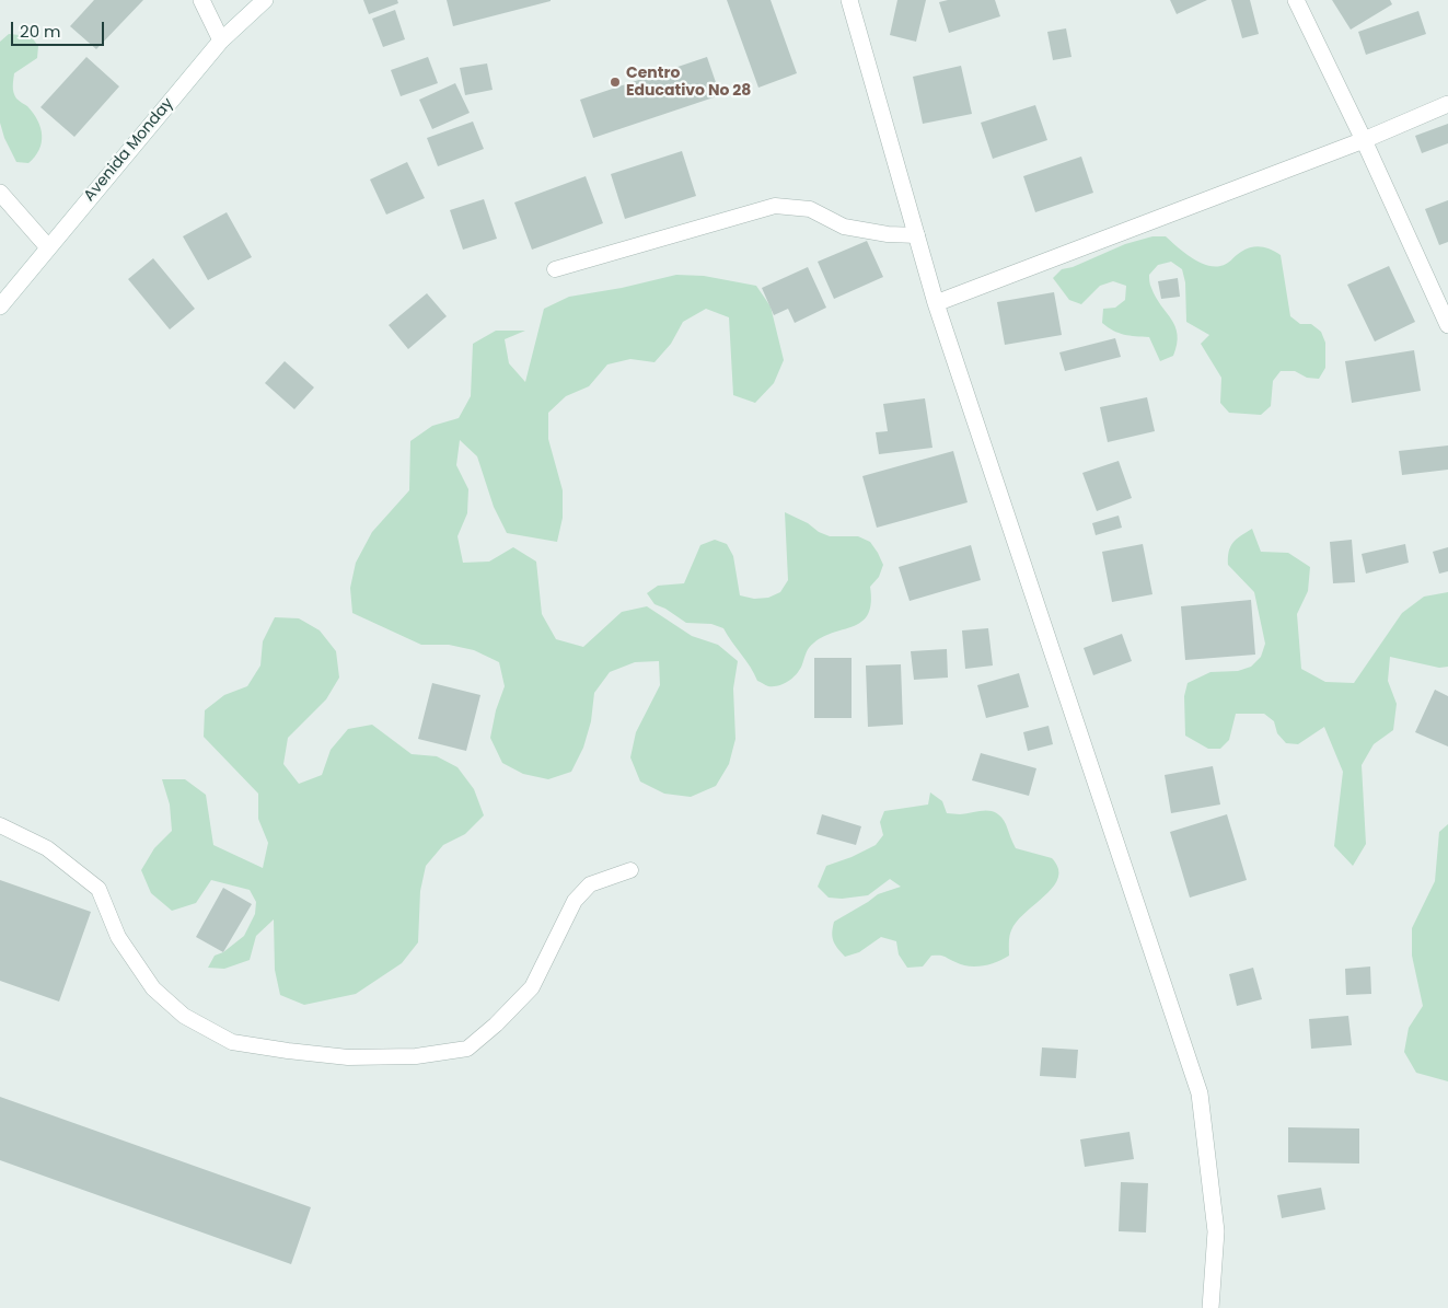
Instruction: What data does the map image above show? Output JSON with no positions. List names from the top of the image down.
{
  "streets": {
    "street": ["Avenida Monday"]
  },
  "places": ["Centro Educativo No 28"],
  "scale_bar": "20 m"
}
